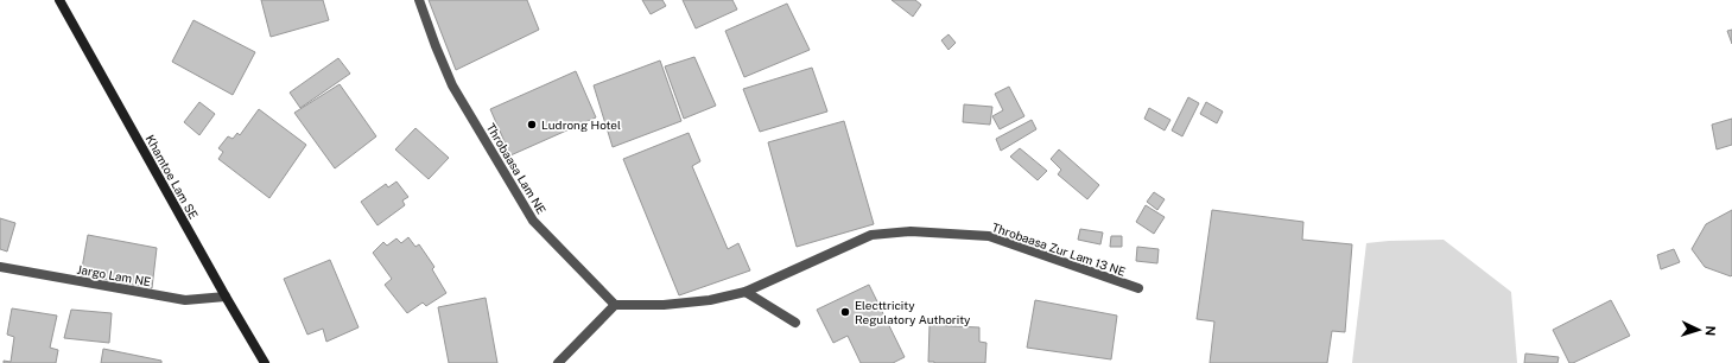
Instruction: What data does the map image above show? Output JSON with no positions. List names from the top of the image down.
{
  "streets": {
    "main road": ["Khamtoe Lam SE"],
    "street": ["Throbaasa Lam NE", "Throbaasa Zur Lam 13 NE", "Jargo Lam NE"]
  },
  "crossings": [
    ["Throbaasa Lam NE", "Throbaasa Zur Lam 13 NE"],
    ["Khamtoe Lam SE", "Jargo Lam NE"]
  ],
  "places": ["Ludrong Hotel", "Electtricity Regulatory Authority"],
  "north": "right"
}
